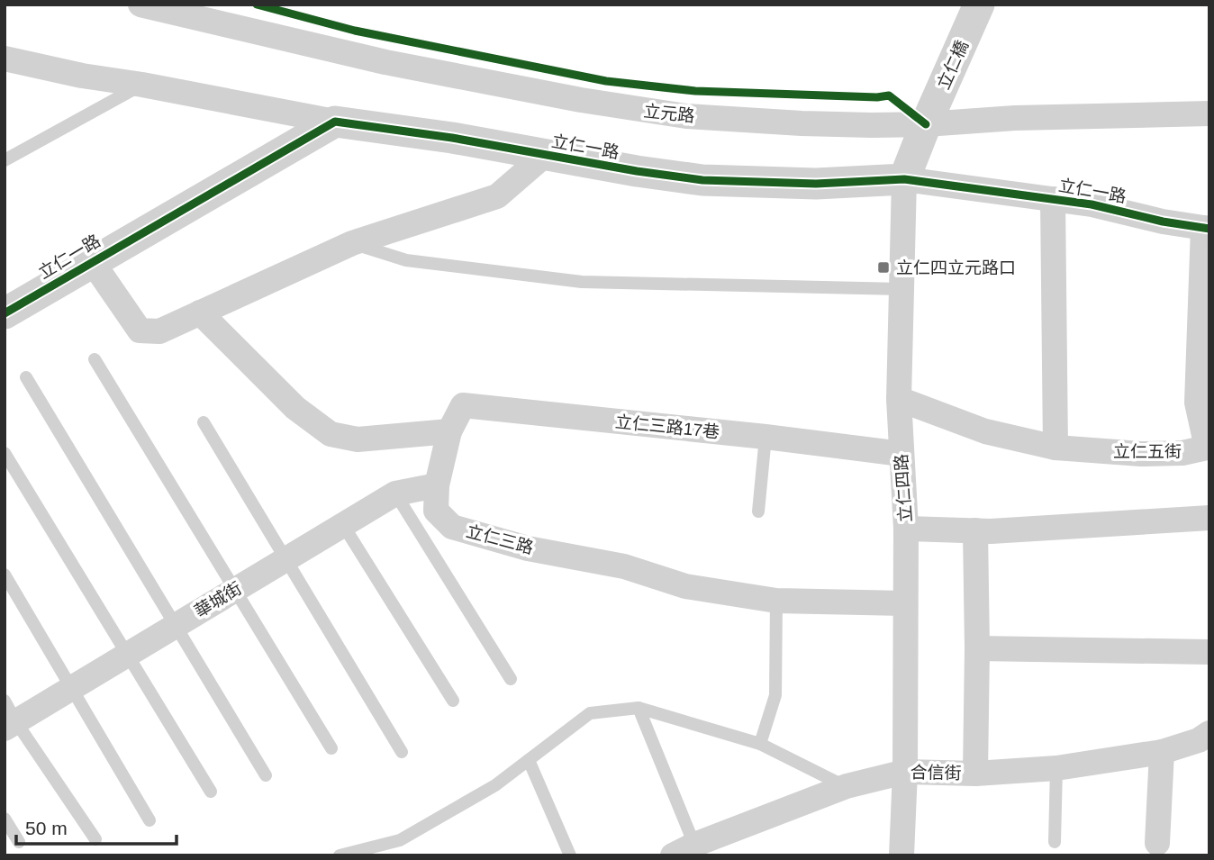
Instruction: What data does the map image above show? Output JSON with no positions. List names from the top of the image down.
{
  "streets": {
    "street": [
      "立仁橋",
      "立元路",
      "立仁一路",
      "立仁三路17巷",
      "立仁五街",
      "立仁四路",
      "立仁三路",
      "華城街",
      "合信街"
    ]
  },
  "crossings": [
    ["立仁橋", "立元路"],
    ["立仁橋", "立仁四路"],
    ["立元路", "立仁四路"],
    ["立仁一路", "立仁五街"],
    ["立仁一路", "立仁四路"],
    ["立仁三路17巷", "立仁四路"],
    ["立仁三路17巷", "立仁三路"],
    ["立仁五街", "立仁四路"],
    ["立仁四路", "立仁三路"],
    ["立仁四路", "合信街"],
    ["立仁三路", "華城街"]
  ],
  "places": {
    "transit": ["立仁四立元路口"]
  },
  "scale_bar": "50 m"
}
